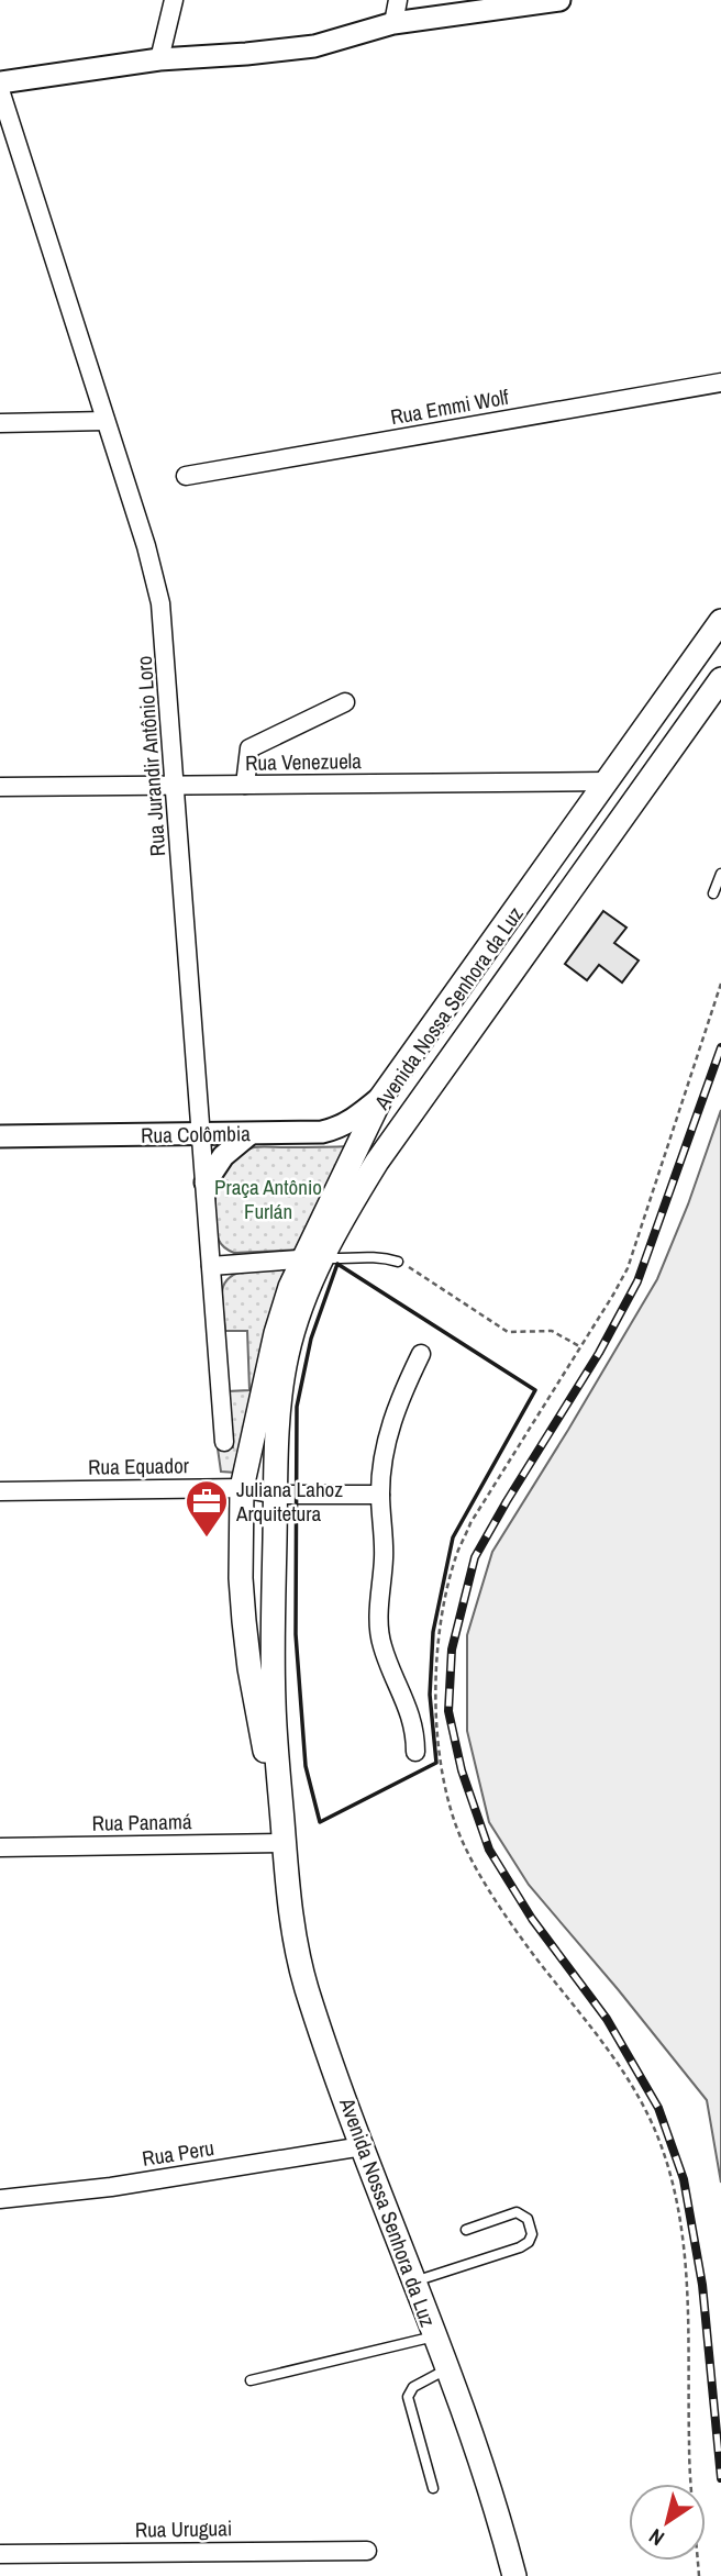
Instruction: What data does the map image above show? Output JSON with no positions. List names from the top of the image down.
{
  "streets": {
    "main road": ["Avenida Nossa Senhora da Luz"],
    "street": [
      "Rua Emmi Wolf",
      "Rua Jurandir Antônio Loro",
      "Rua Venezuela",
      "Rua Colômbia",
      "Rua Equador",
      "Rua Panamá",
      "Rua Peru",
      "Rua Uruguai"
    ]
  },
  "crossings": [
    ["Rua Jurandir Antônio Loro", "Rua Venezuela"],
    ["Rua Jurandir Antônio Loro", "Rua Colômbia"],
    ["Rua Venezuela", "Avenida Nossa Senhora da Luz"],
    ["Avenida Nossa Senhora da Luz", "Rua Colômbia"],
    ["Avenida Nossa Senhora da Luz", "Rua Equador"],
    ["Avenida Nossa Senhora da Luz", "Rua Panamá"],
    ["Avenida Nossa Senhora da Luz", "Rua Peru"]
  ],
  "parks": ["Praça Antônio Furlán"],
  "places": {
    "office": ["Juliana Lahoz Arquitetura"]
  },
  "north": "bottom left"
}
